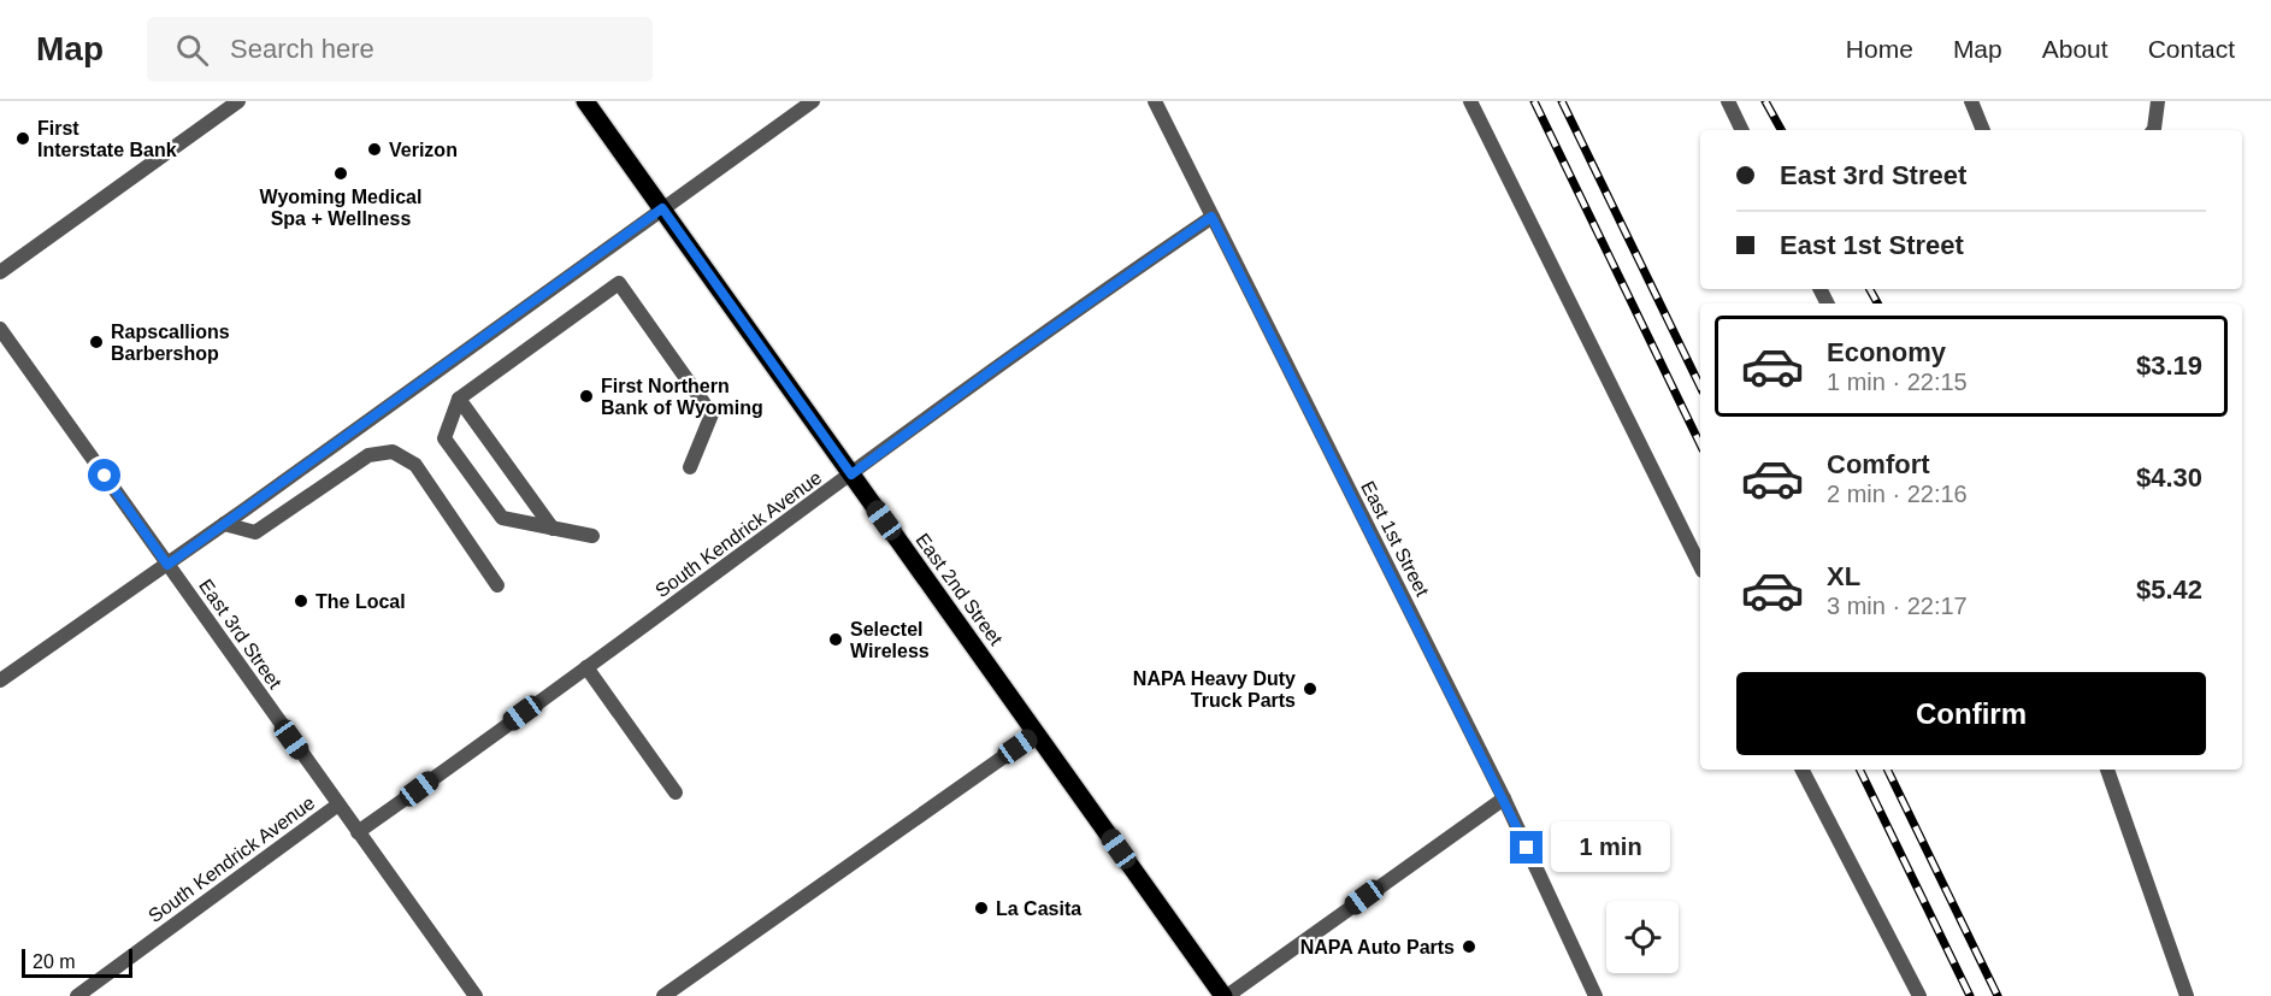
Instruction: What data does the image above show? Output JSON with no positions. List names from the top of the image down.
{
  "streets": {
    "main road": ["East 2nd Street"],
    "street": ["South Kendrick Avenue", "East 1st Street", "East 3rd Street"]
  },
  "crossings": [
    ["South Kendrick Avenue", "East 1st Street"],
    ["South Kendrick Avenue", "East 2nd Street"],
    ["South Kendrick Avenue", "East 3rd Street"]
  ],
  "places": [
    "First Interstate Bank",
    "Verizon",
    "Wyoming Medical Spa + Wellness",
    "Rapscallions Barbershop",
    "First Northern Bank of Wyoming",
    "The Local",
    "Selectel Wireless",
    "NAPA Heavy Duty Truck Parts",
    "La Casita",
    "NAPA Auto Parts"
  ],
  "scale_bar": "20 m",
  "page": {
    "header": "Map",
    "search": "Search here",
    "nav": [
      "Home",
      "Map",
      "About",
      "Contact"
    ],
    "banner": ["East 3rd Street", "East 1st Street"],
    "list": [
      {
        "name": "Economy",
        "note": "1 min · 22:15",
        "value": "$3.19"
      },
      {
        "name": "Comfort",
        "note": "2 min · 22:16",
        "value": "$4.30"
      },
      {
        "name": "XL",
        "note": "3 min · 22:17",
        "value": "$5.42"
      }
    ],
    "buttons": "Confirm",
    "bubble": "1 min",
    "scale": "20 m"
  }
}
